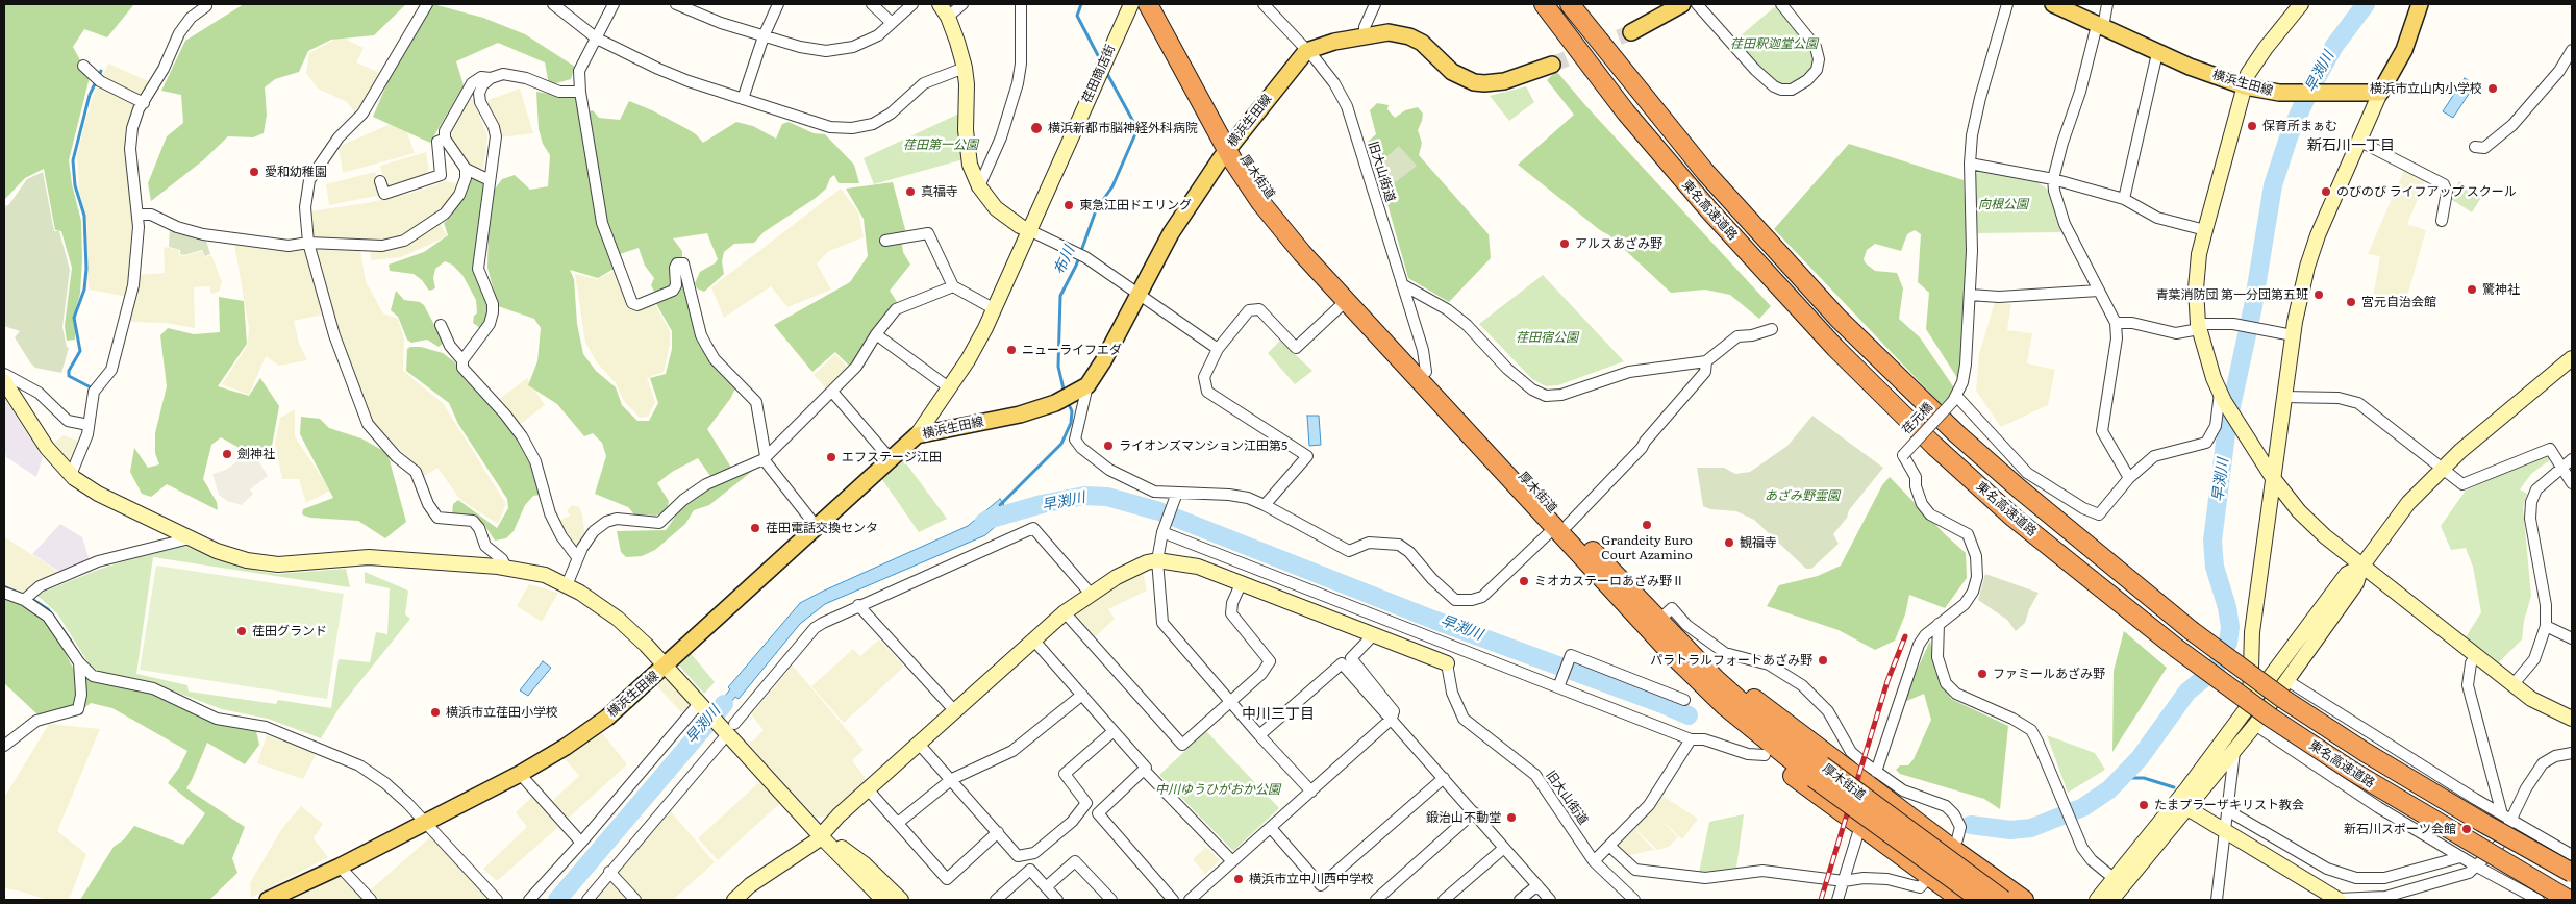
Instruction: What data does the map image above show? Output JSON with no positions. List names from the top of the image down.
{
  "streets": {
    "highway": ["厚木街道", "東名高速道路"],
    "main road": ["横浜生田線"],
    "street": ["荏田商店街", "旧大山街道", "荏元橋"]
  },
  "crossings": [
    ["荏田商店街", "横浜生田線"],
    ["横浜生田線", "旧大山街道"],
    ["横浜生田線", "厚木街道"],
    ["旧大山街道", "厚木街道"]
  ],
  "districts": ["新石川一丁目", "中川三丁目"],
  "water": ["早渕川", "布川"],
  "parks": [
    "荏田釈迦堂公園",
    "荏田第一公園",
    "向根公園",
    "荏田宿公園",
    "あざみ野霊園",
    "中川ゆうひがおか公園"
  ],
  "places": [
    "横浜市立山内小学校",
    "保育所まぁむ",
    "横浜新都市脳神経外科病院",
    "愛和幼稚園",
    "真福寺",
    "のびのび ライフアップ スクール",
    "東急江田ドエリング",
    "アルスあざみ野",
    "驚神社",
    "青葉消防団 第一分団第五班",
    "宮元自治会館",
    "ニューライフエダ",
    "ライオンズマンション江田第5",
    "劍神社",
    "エフステージ江田",
    "Grandcity Euro Court Azamino",
    "荏田電話交換センタ",
    "観福寺",
    "ミオカステーロあざみ野Ⅱ",
    "荏田グランド",
    "パラトラルフォートあざみ野",
    "ファミールあざみ野",
    "横浜市立荏田小学校",
    "たまプラーザキリスト教会",
    "鍛治山不動堂",
    "新石川スポーツ会館",
    "横浜市立中川西中学校"
  ]
}
